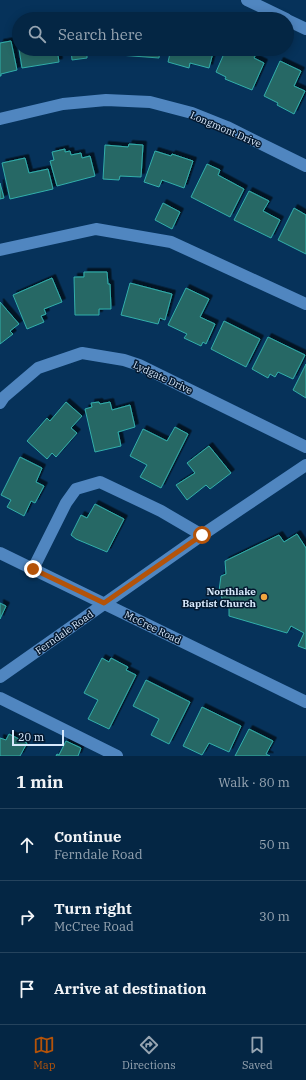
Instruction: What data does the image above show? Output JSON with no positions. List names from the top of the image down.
{
  "streets": {
    "street": [
      "Longmont Drive",
      "Lydgate Drive",
      "McCree Road",
      "Ferndale Road"
    ]
  },
  "crossings": [
    ["McCree Road", "Ferndale Road"]
  ],
  "places": ["Northlake Baptist Church"],
  "scale_bar": "20 m",
  "page": {
    "search": "Search here",
    "scale": "20 m",
    "heading": ["1 min", "Walk · 80 m"],
    "list": [
      ["Continue", "Ferndale Road", "50 m"],
      ["Turn right", "McCree Road", "30 m"],
      "Arrive at destination"
    ],
    "nav": ["Map", "Directions", "Saved"]
  }
}
